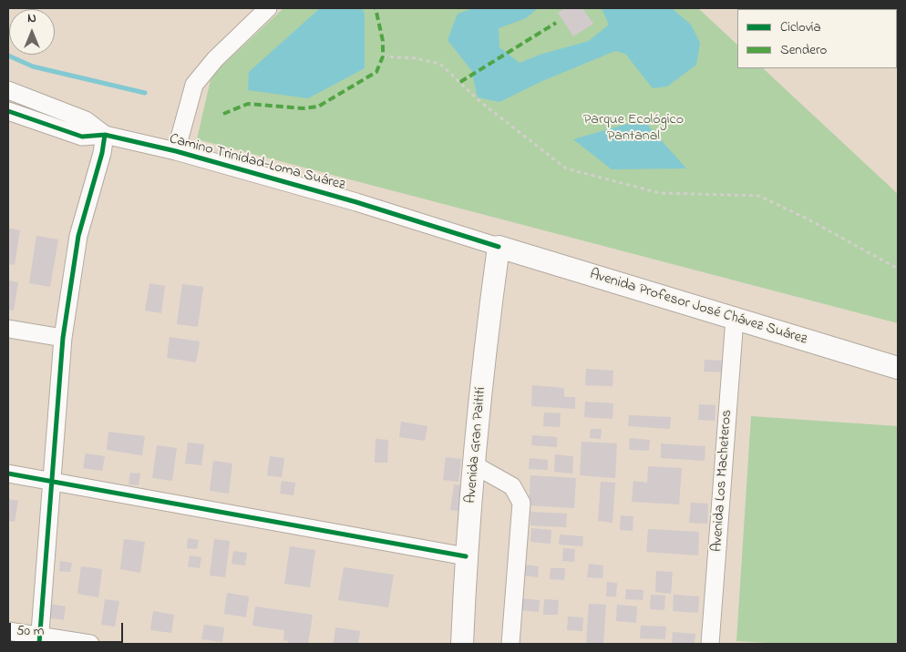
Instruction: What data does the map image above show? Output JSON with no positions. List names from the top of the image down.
{
  "streets": {
    "main road": ["Avenida Profesor José Chávez Suárez", "Avenida Gran Paitití"],
    "street": ["Camino Trinidad-Loma Suárez", "Avenida Los Macheteros"]
  },
  "crossings": [
    ["Camino Trinidad-Loma Suárez", "Avenida Profesor José Chávez Suárez"],
    ["Camino Trinidad-Loma Suárez", "Avenida Gran Paitití"],
    ["Avenida Profesor José Chávez Suárez", "Avenida Gran Paitití"],
    ["Avenida Profesor José Chávez Suárez", "Avenida Los Macheteros"]
  ],
  "parks": ["Parque Ecológico Pantanal"],
  "legend": ["Ciclovía", "Sendero"],
  "scale_bar": "50 m",
  "north": "top"
}
